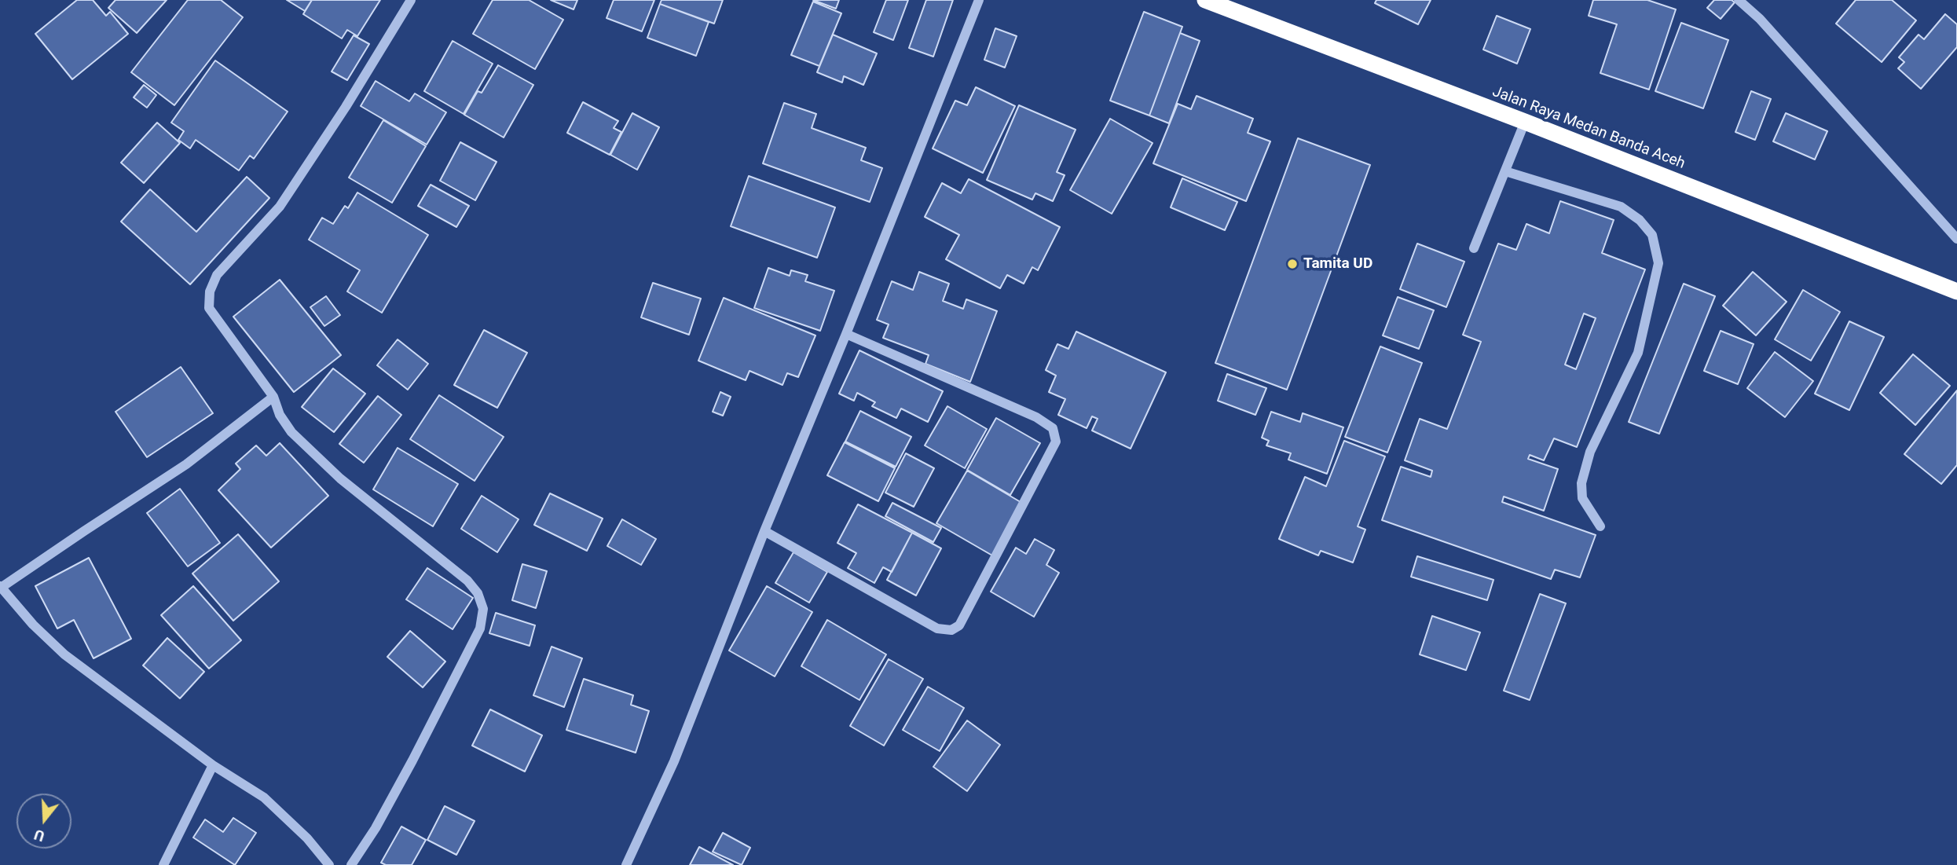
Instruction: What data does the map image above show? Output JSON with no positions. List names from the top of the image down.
{
  "streets": {
    "highway": ["Jalan Raya Medan Banda Aceh"]
  },
  "places": ["Tamita UD"],
  "north": "bottom"
}
